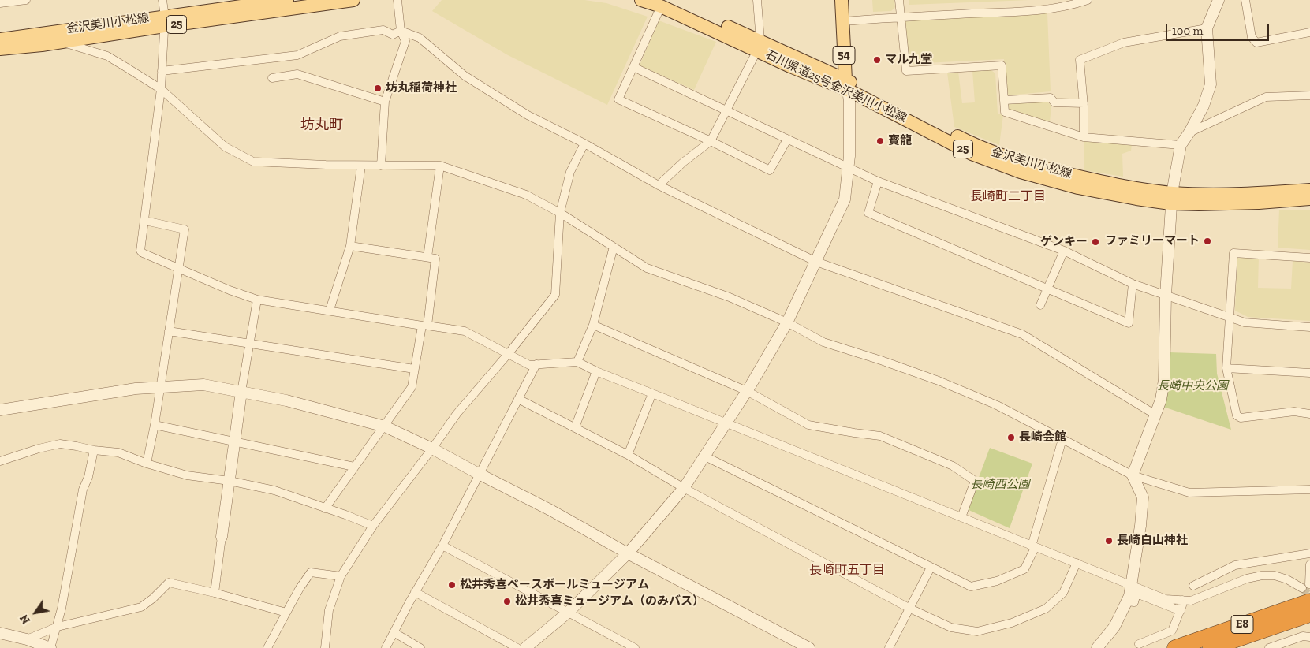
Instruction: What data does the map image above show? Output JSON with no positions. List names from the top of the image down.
{
  "streets": {
    "highway": ["E8"],
    "main road": [
      "金沢美川小松線",
      "25",
      "54",
      "石川県道25号金沢美川小松線"
    ]
  },
  "crossings": [
    ["金沢美川小松線", "25"],
    ["25", "石川県道25号金沢美川小松線"],
    ["54", "石川県道25号金沢美川小松線"]
  ],
  "districts": ["坊丸町", "長崎町二丁目", "長崎町五丁目"],
  "parks": ["長崎中央公園", "長崎西公園"],
  "places": [
    "マル九堂",
    "坊丸稲荷神社",
    "寳龍",
    "ファミリーマート",
    "ゲンキー",
    "長崎会館",
    "長崎白山神社",
    "松井秀喜ベースボールミュージアム",
    "松井秀喜ミュージアム（のみバス）"
  ],
  "scale_bar": "100 m",
  "north": "bottom left"
}
